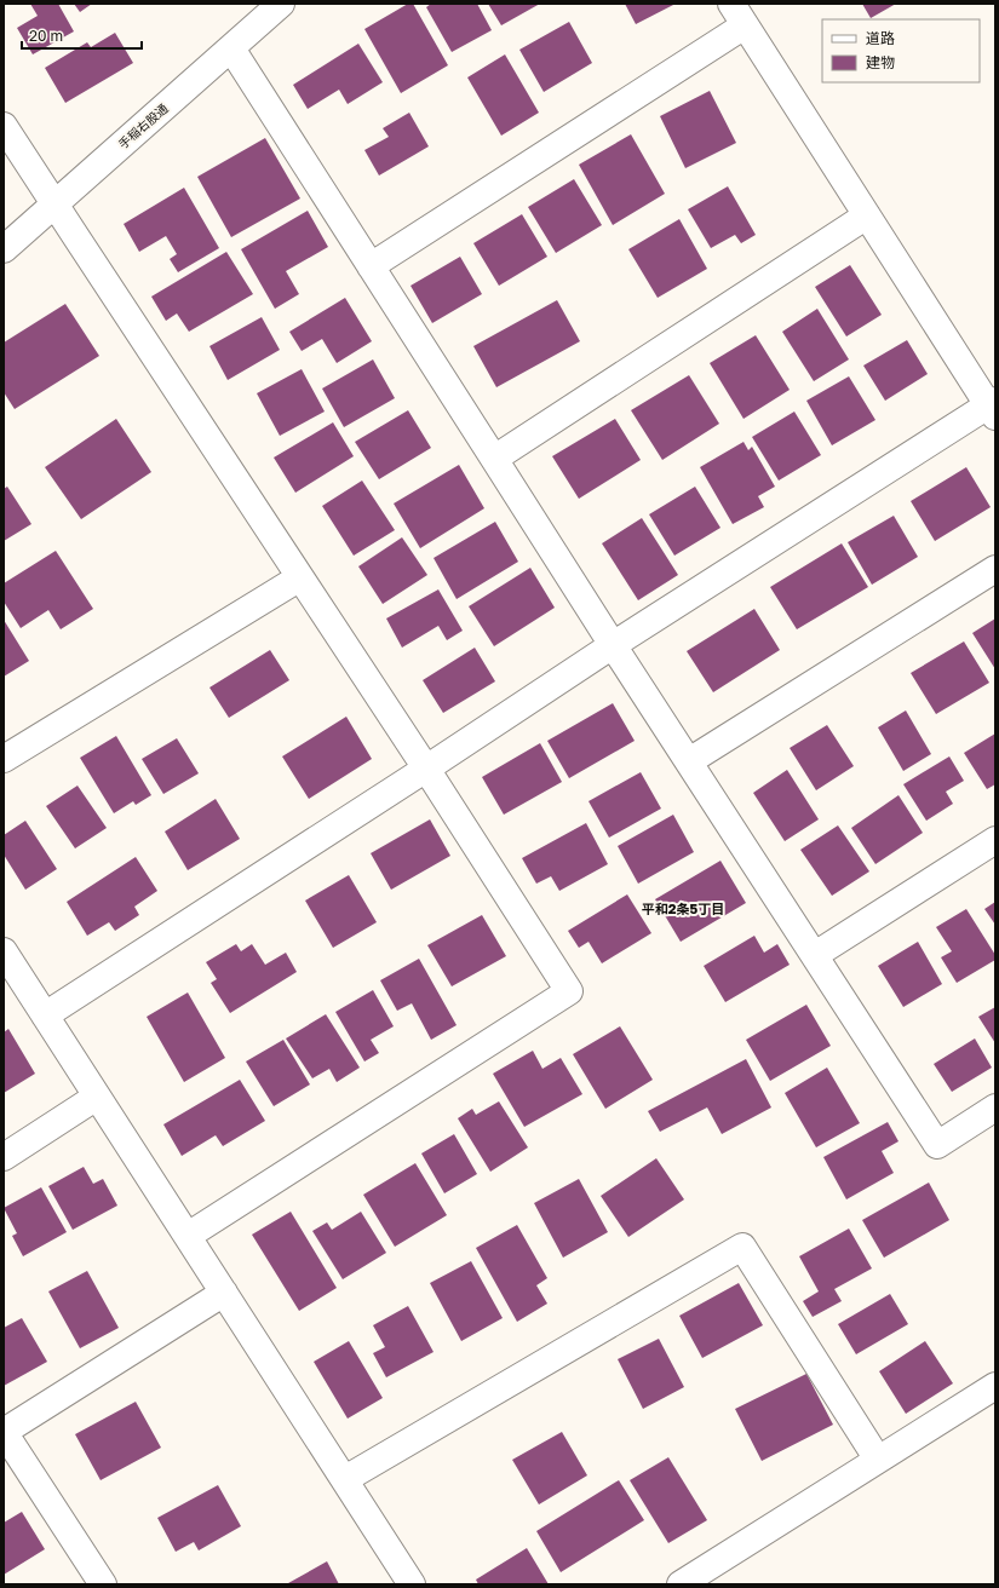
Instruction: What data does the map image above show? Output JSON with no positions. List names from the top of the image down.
{
  "streets": {
    "street": ["手稲右股通"]
  },
  "districts": ["平和2条5丁目"],
  "legend": ["道路", "建物"],
  "scale_bar": "20 m"
}
